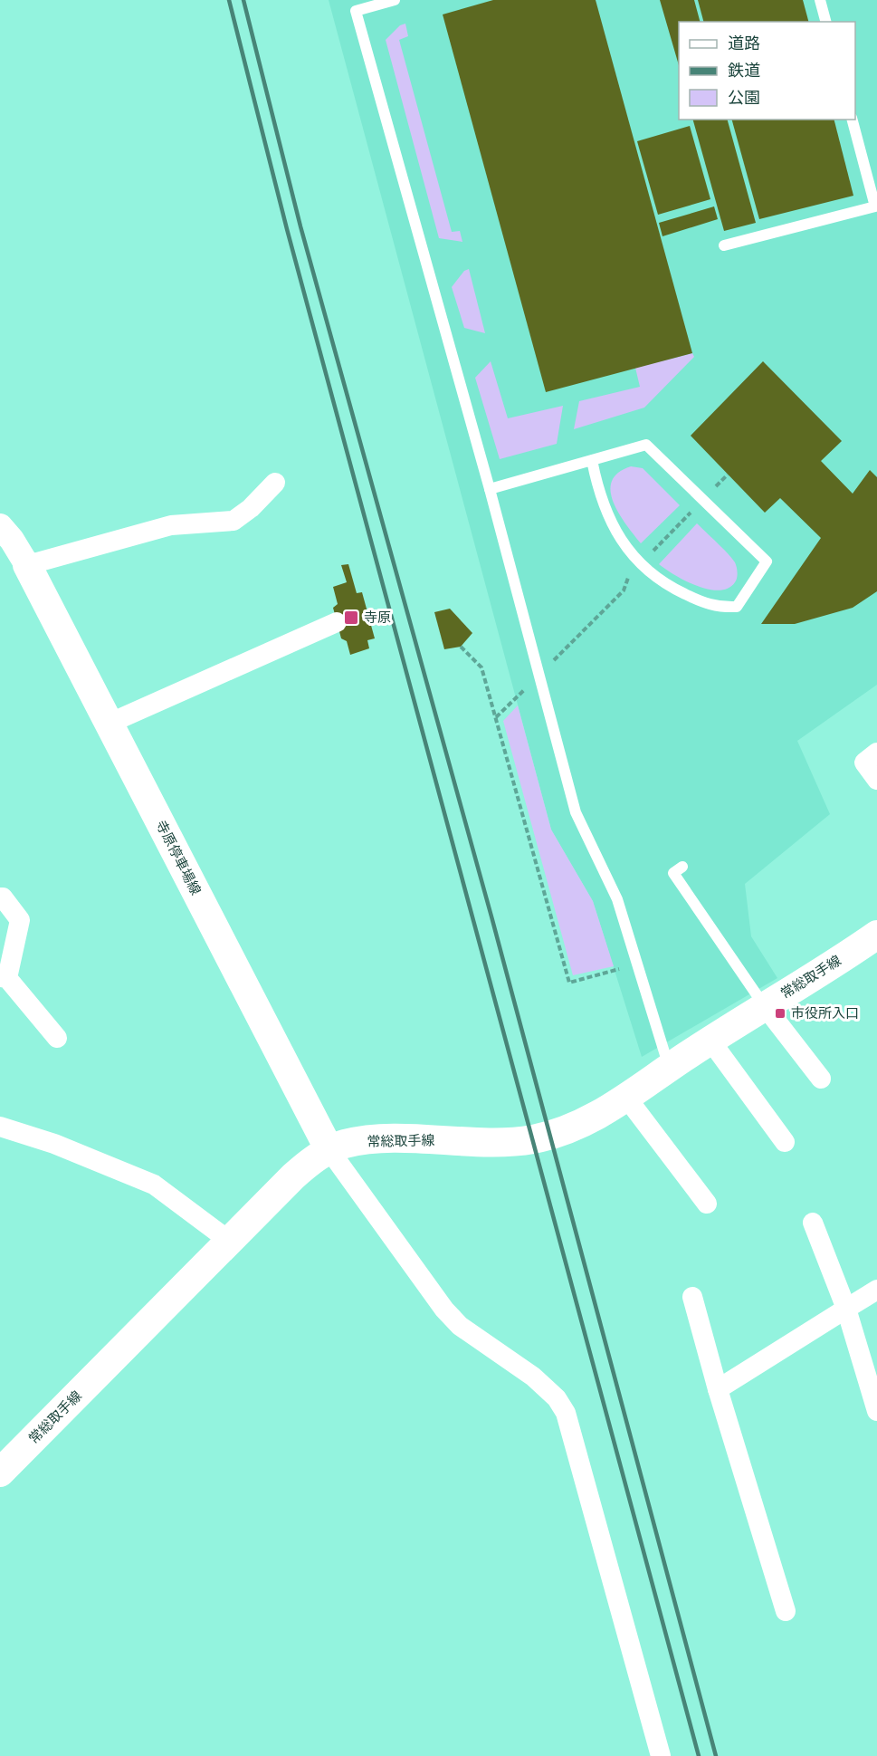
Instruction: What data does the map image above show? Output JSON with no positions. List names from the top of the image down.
{
  "streets": {
    "main road": ["寺原停車場線", "常総取手線"]
  },
  "crossings": [
    ["寺原停車場線", "常総取手線"]
  ],
  "places": {
    "transit": ["寺原", "市役所入口"]
  },
  "legend": ["道路", "鉄道", "公園"]
}
